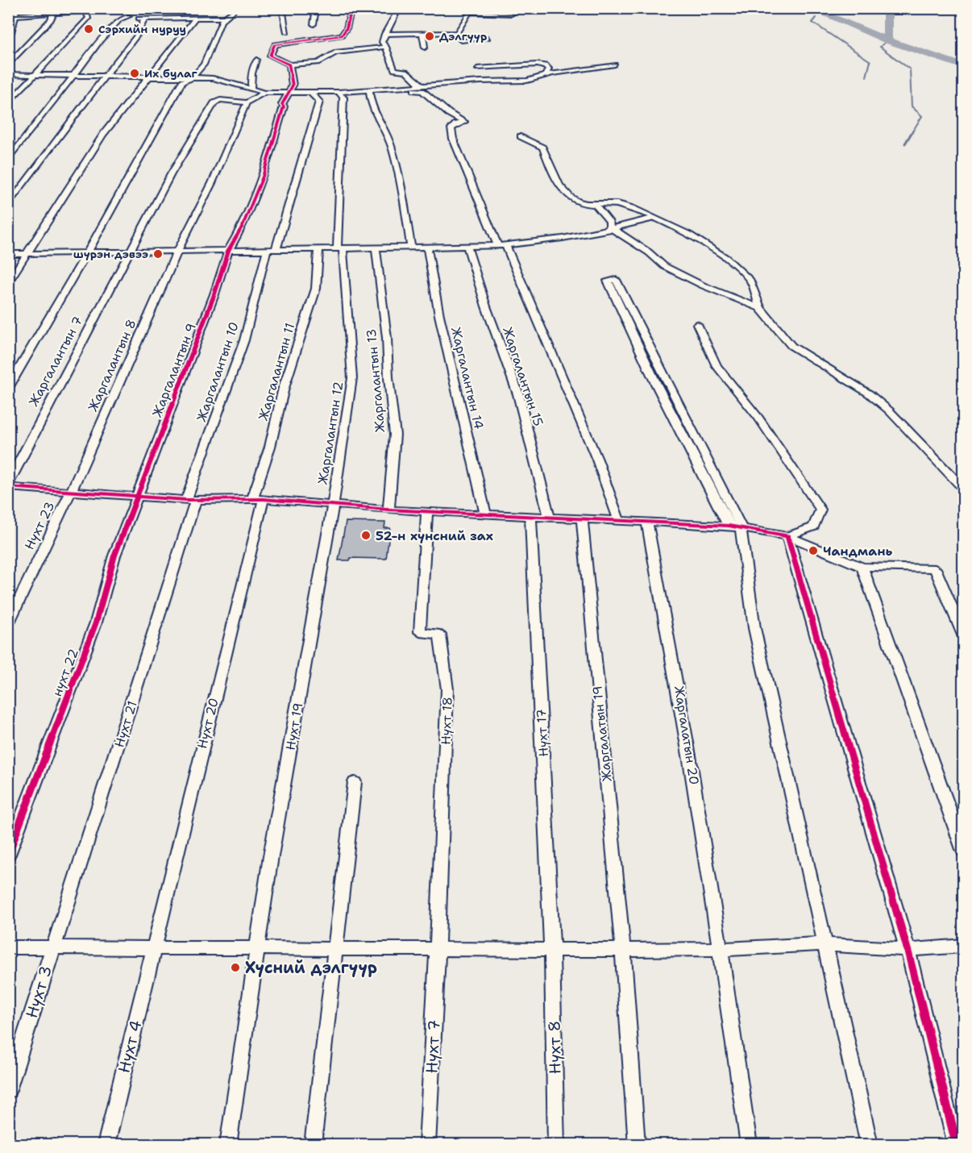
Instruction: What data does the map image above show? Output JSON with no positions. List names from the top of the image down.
{
  "streets": {
    "street": [
      "Жаргалантын 7",
      "Жаргалантын 8",
      "Жаргалантын 9",
      "Жаргалантын 10",
      "Жаргалантын 11",
      "Жаргалантын 15",
      "Жаргалантын 14",
      "Жаргалантын 13",
      "Жаргалантын 12",
      "Нүхт 23",
      "нүхт 22",
      "Нүхт 18",
      "Нүхт 20",
      "Нүхт 21",
      "Нүхт 19",
      "Нүхт 17",
      "Жаргалатын 19",
      "Жаргалатын 20",
      "Нүхт 3",
      "Нүхт 4",
      "Нүхт 7",
      "Нүхт 8"
    ]
  },
  "crossings": [
    ["Жаргалантын 7", "Жаргалантын 8"],
    ["Жаргалантын 8", "Нүхт 23"],
    ["Жаргалантын 9", "нүхт 22"],
    ["Жаргалантын 10", "Нүхт 21"],
    ["Жаргалантын 11", "Нүхт 20"],
    ["Жаргалантын 12", "Нүхт 19"],
    ["Нүхт 18", "Нүхт 7"],
    ["Нүхт 20", "Нүхт 4"],
    ["Нүхт 21", "Нүхт 3"],
    ["Нүхт 17", "Нүхт 8"]
  ],
  "places": [
    "Сэрхийн нуруу",
    "Дэлгүүр",
    "Их булаг",
    "шүрэн дэвээ",
    "52-н хүнсний зах",
    "Чандмань",
    "Хүсний дэлгүүр"
  ]
}
